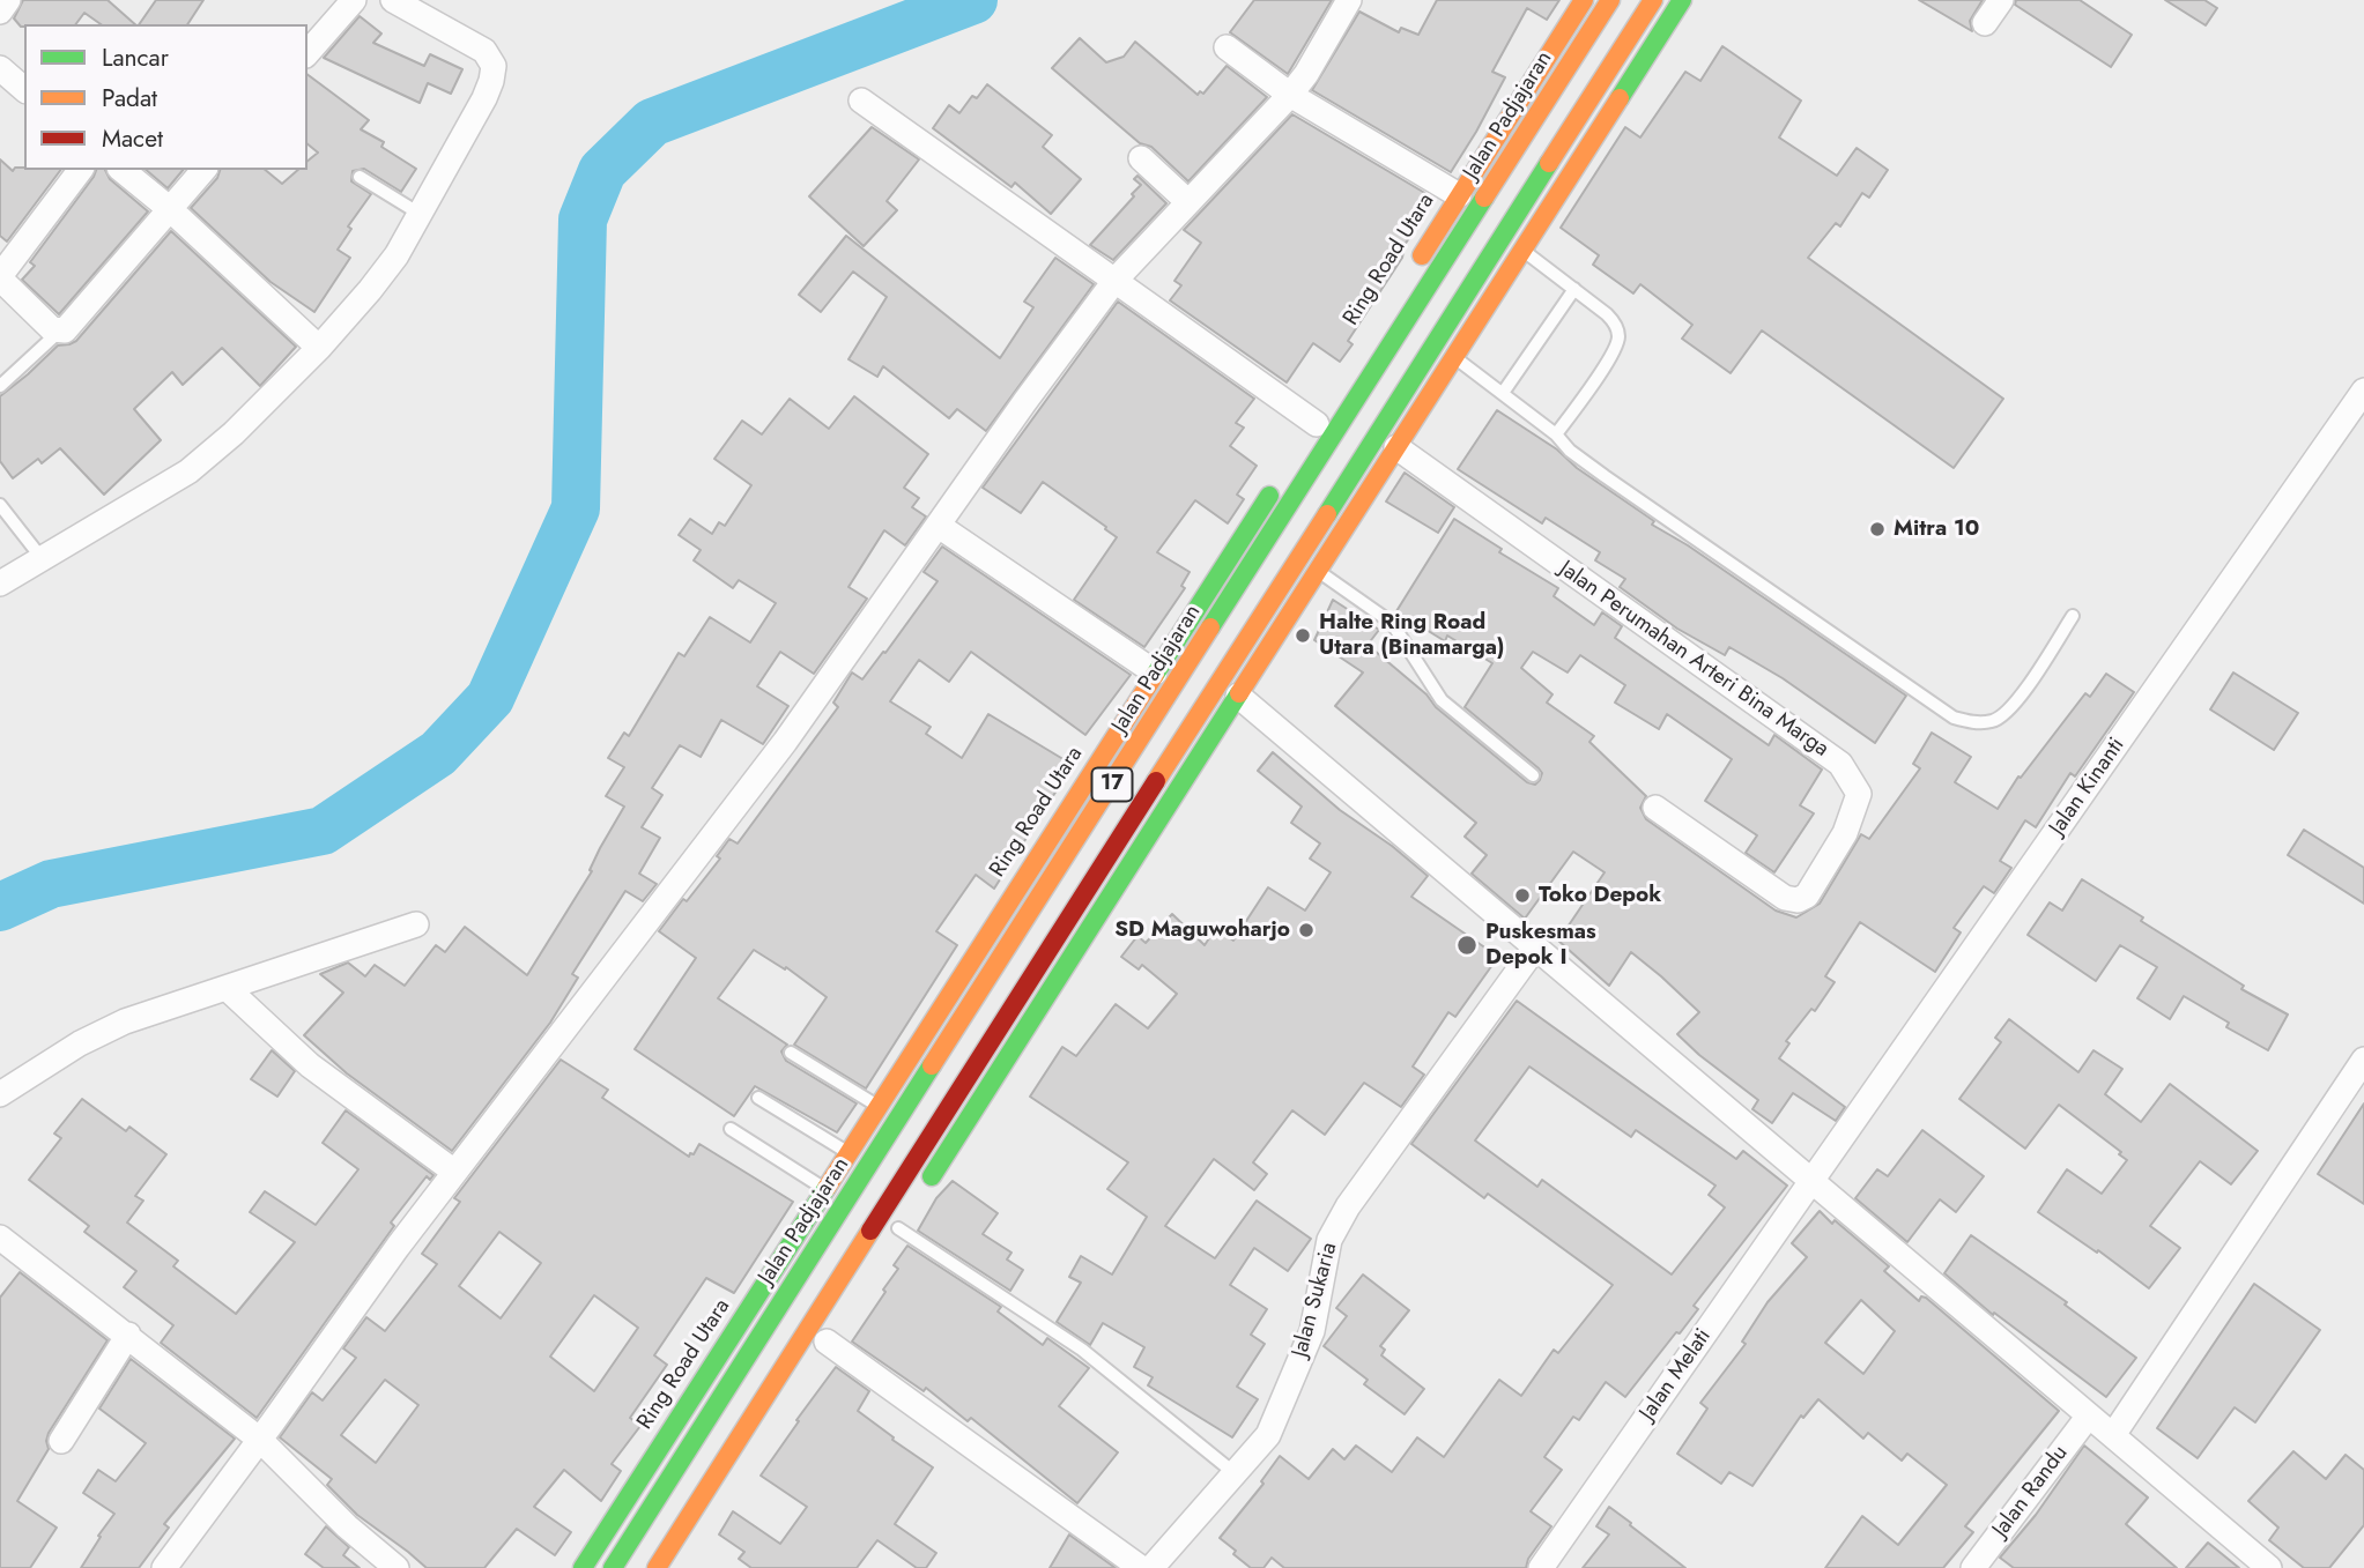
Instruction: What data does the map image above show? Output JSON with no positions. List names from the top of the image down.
{
  "streets": {
    "main road": ["Jalan Padjajaran", "Ring Road Utara", "17"],
    "street": [
      "Jalan Perumahan Arteri Bina Marga",
      "Jalan Kinanti",
      "Jalan Sukaria",
      "Jalan Melati",
      "Jalan Randu"
    ]
  },
  "crossings": [
    ["Jalan Kinanti", "Jalan Melati"]
  ],
  "places": [
    "Mitra 10",
    "Halte Ring Road Utara (Binamarga)",
    "Toko Depok",
    "SD Maguwoharjo",
    "Puskesmas Depok I"
  ],
  "legend": ["Lancar", "Padat", "Macet"]
}
